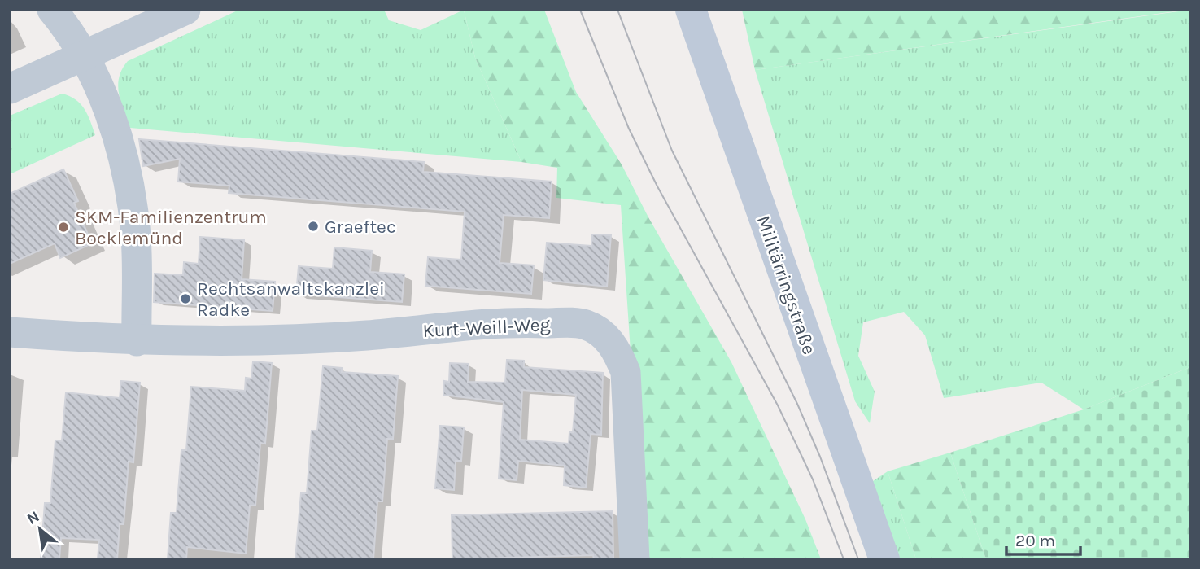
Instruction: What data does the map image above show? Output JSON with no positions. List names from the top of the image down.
{
  "streets": {
    "main road": ["Militärringstraße"],
    "street": ["Kurt-Weill-Weg"]
  },
  "places": ["Graeftec", "SKM-Familienzentrum Bocklemünd", "Rechtsanwaltskanzlei Radke"],
  "scale_bar": "20 m",
  "north": "top left"
}
